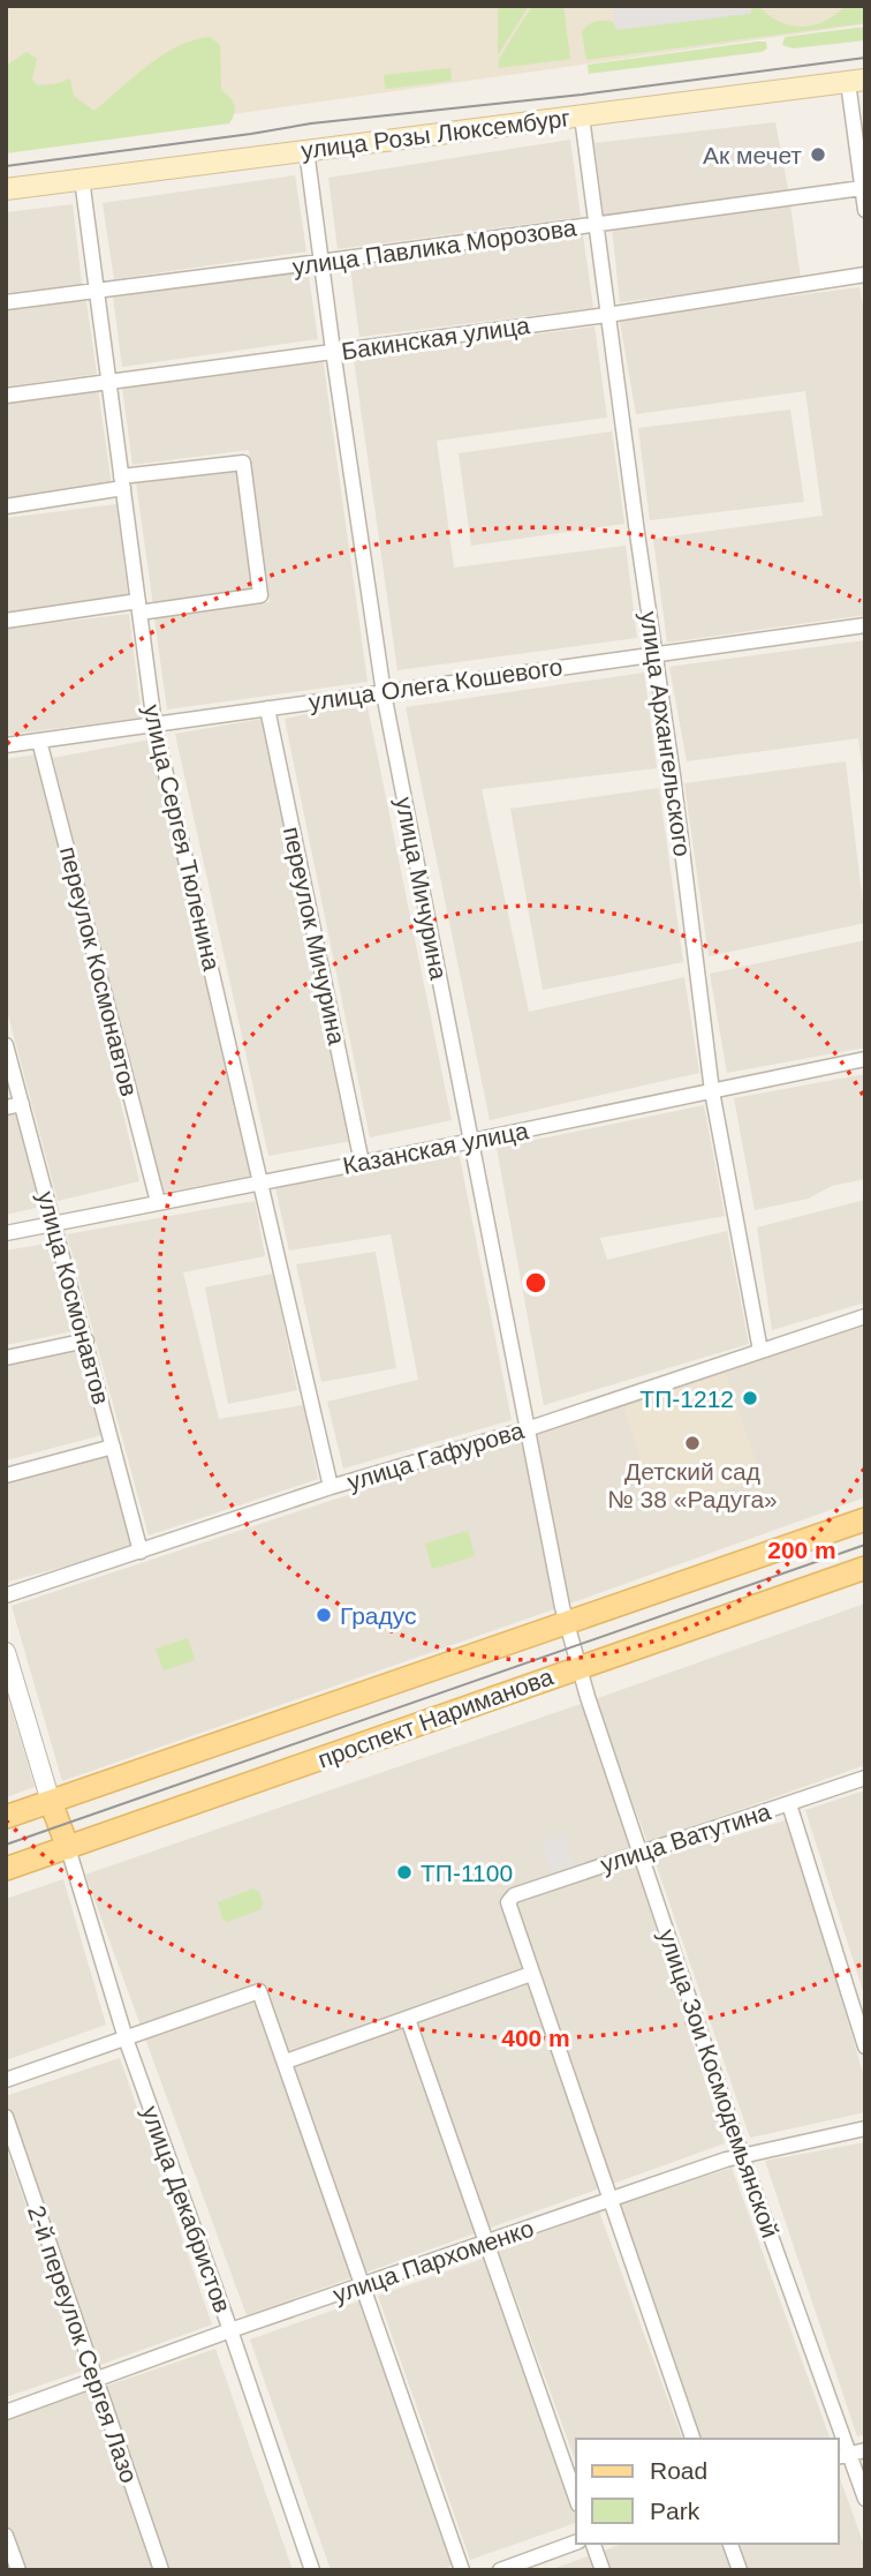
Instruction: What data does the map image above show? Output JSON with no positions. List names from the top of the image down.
{
  "streets": {
    "main road": ["улица Розы Люксембург", "проспект Нариманова"],
    "street": [
      "улица Павлика Морозова",
      "Бакинская улица",
      "улица Олега Кошевого",
      "улица Архангельского",
      "улица Сергея Тюленина",
      "улица Мичурина",
      "переулок Мичурина",
      "переулок Космонавтов",
      "Казанская улица",
      "улица Космонавтов",
      "улица Гафурова",
      "улица Ватутина",
      "улица Зои Космодемьянской",
      "улица Декабристов",
      "улица Пархоменко",
      "2-й переулок Сергея Лазо"
    ]
  },
  "crossings": [
    ["улица Розы Люксембург", "улица Архангельского"],
    ["улица Розы Люксембург", "улица Сергея Тюленина"],
    ["улица Розы Люксембург", "улица Мичурина"],
    ["улица Павлика Морозова", "улица Архангельского"],
    ["улица Павлика Морозова", "улица Сергея Тюленина"],
    ["улица Павлика Морозова", "улица Мичурина"],
    ["Бакинская улица", "улица Архангельского"],
    ["Бакинская улица", "улица Сергея Тюленина"],
    ["Бакинская улица", "улица Мичурина"],
    ["улица Олега Кошевого", "улица Архангельского"],
    ["улица Олега Кошевого", "улица Сергея Тюленина"],
    ["улица Олега Кошевого", "улица Мичурина"],
    ["улица Олега Кошевого", "переулок Мичурина"],
    ["улица Олега Кошевого", "переулок Космонавтов"],
    ["улица Архангельского", "Казанская улица"],
    ["улица Архангельского", "улица Гафурова"],
    ["улица Сергея Тюленина", "Казанская улица"],
    ["улица Сергея Тюленина", "улица Гафурова"],
    ["улица Мичурина", "Казанская улица"],
    ["улица Мичурина", "улица Гафурова"],
    ["улица Мичурина", "проспект Нариманова"],
    ["улица Мичурина", "улица Зои Космодемьянской"],
    ["переулок Мичурина", "Казанская улица"],
    ["переулок Космонавтов", "Казанская улица"],
    ["Казанская улица", "улица Космонавтов"],
    ["улица Космонавтов", "улица Гафурова"],
    ["проспект Нариманова", "улица Зои Космодемьянской"],
    ["проспект Нариманова", "улица Декабристов"],
    ["улица Ватутина", "улица Зои Космодемьянской"],
    ["улица Зои Космодемьянской", "улица Пархоменко"],
    ["улица Декабристов", "улица Пархоменко"],
    ["улица Пархоменко", "2-й переулок Сергея Лазо"]
  ],
  "places": [
    "Ак мечет",
    "ТП-1212",
    "Детский сад № 38 «Радуга»",
    "Градус",
    "ТП-1100"
  ],
  "legend": ["Road", "Park"],
  "rings": ["200 m", "400 m"]
}
